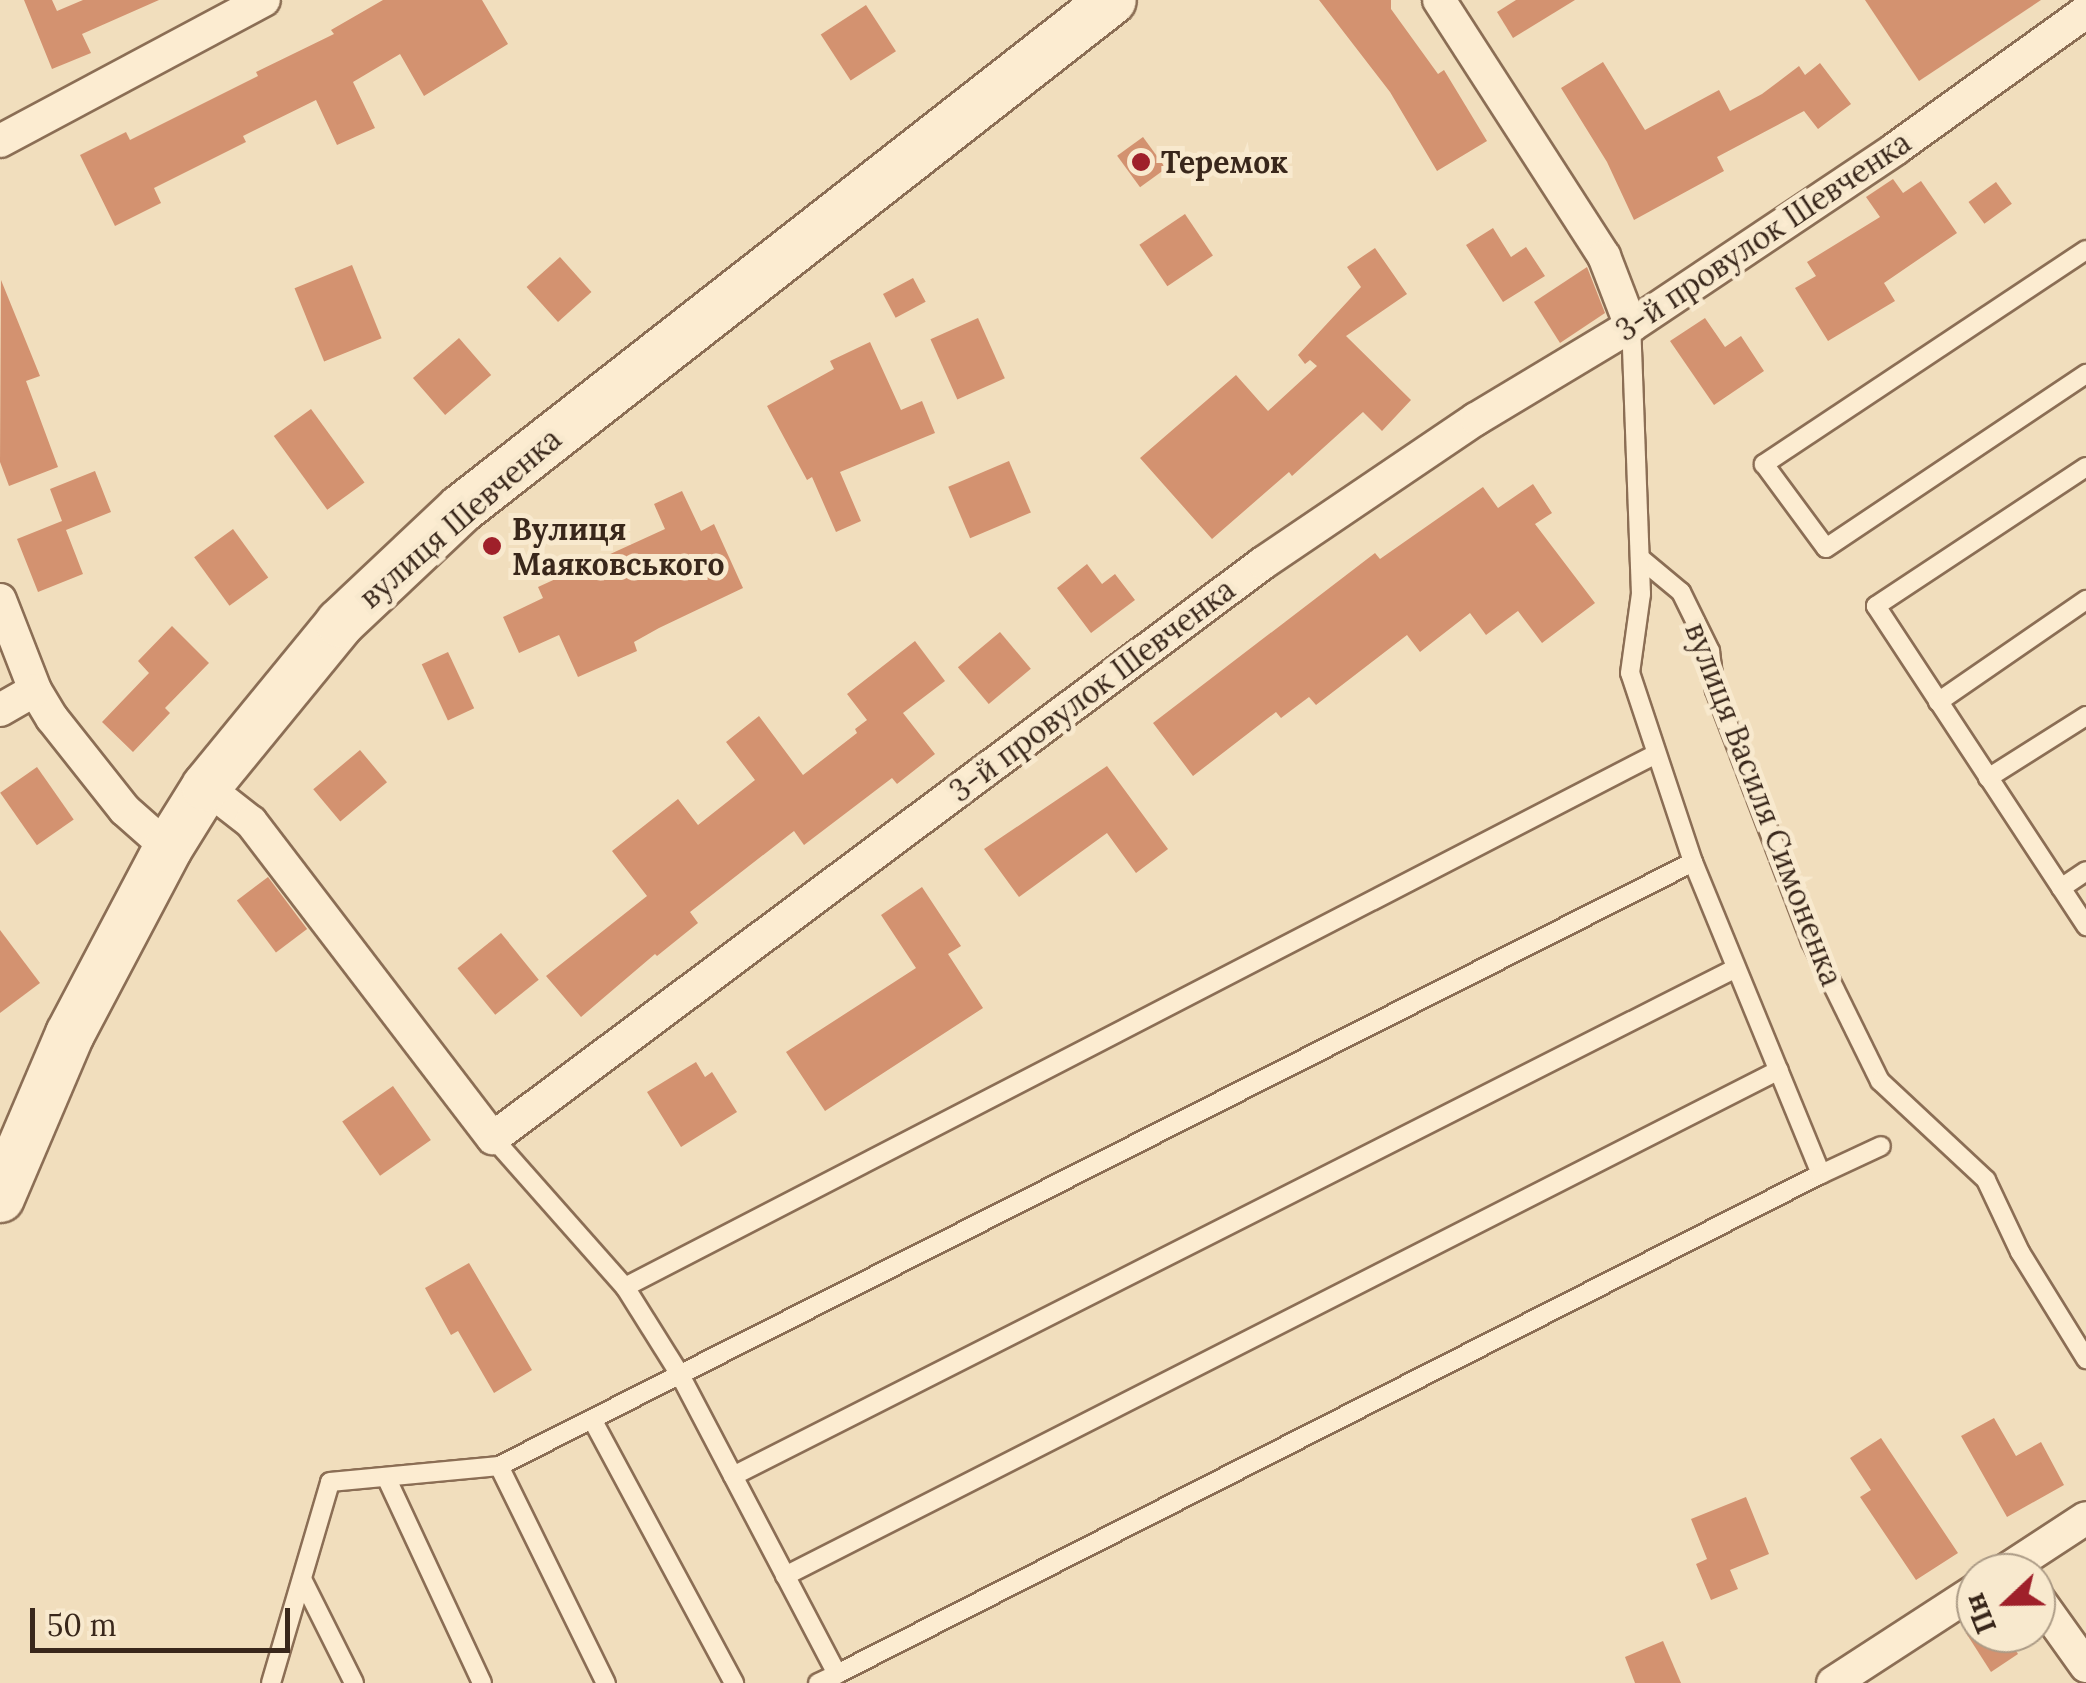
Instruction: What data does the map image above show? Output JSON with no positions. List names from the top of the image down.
{
  "streets": {
    "main road": ["вулиця Шевченка"],
    "street": ["3-й провулок Шевченка"],
    "lane": ["вулиця Василя Симоненка"]
  },
  "places": ["Теремок", "Вулиця Маяковського"],
  "scale_bar": "50 m",
  "north": "left"
}
